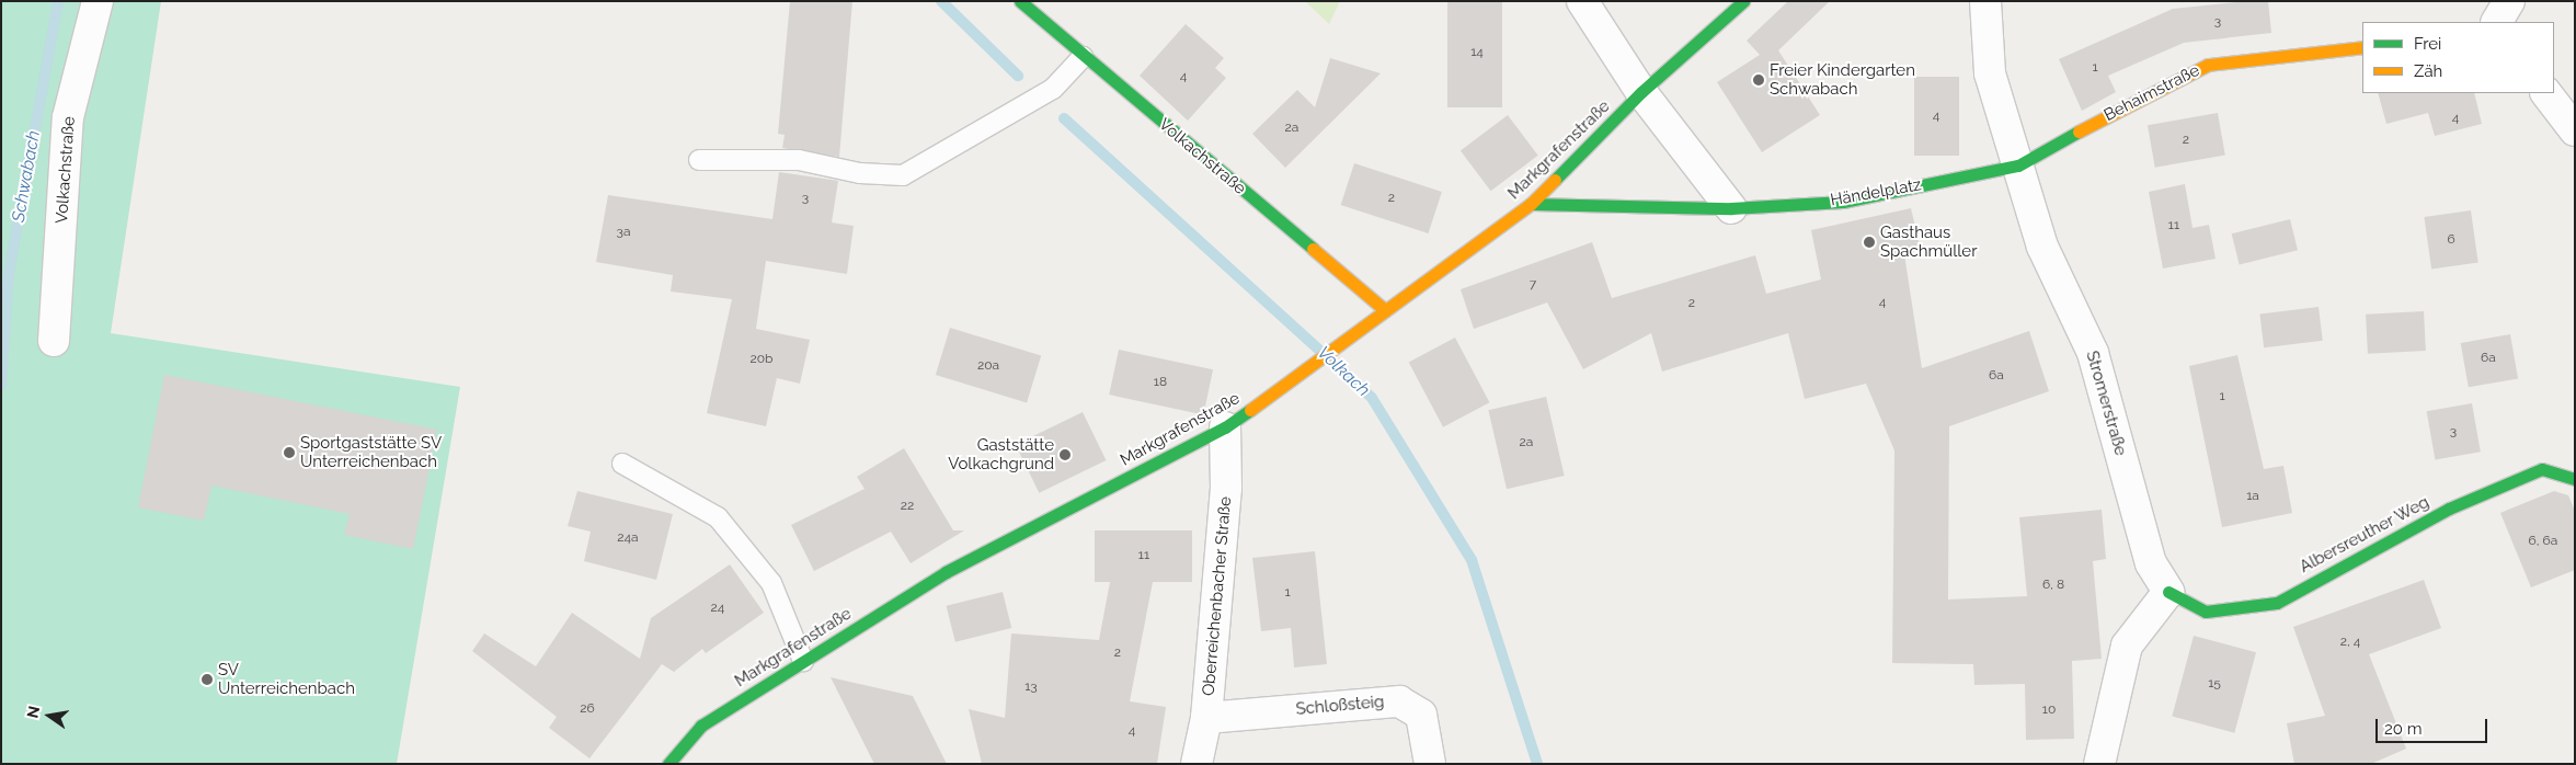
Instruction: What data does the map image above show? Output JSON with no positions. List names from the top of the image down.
{
  "streets": {
    "street": [
      "Behaimstraße",
      "Markgrafenstraße",
      "Volkachstraße",
      "Händelplatz",
      "Stromerstraße",
      "Albersreuther Weg",
      "Oberreichenbacher Straße",
      "Schloßsteig"
    ]
  },
  "crossings": [
    ["Behaimstraße", "Händelplatz"],
    ["Behaimstraße", "Stromerstraße"],
    ["Markgrafenstraße", "Volkachstraße"],
    ["Markgrafenstraße", "Händelplatz"],
    ["Markgrafenstraße", "Oberreichenbacher Straße"],
    ["Händelplatz", "Stromerstraße"],
    ["Stromerstraße", "Albersreuther Weg"],
    ["Oberreichenbacher Straße", "Schloßsteig"]
  ],
  "water": ["Schwabach", "Volkach"],
  "places": [
    "Freier Kindergarten Schwabach",
    "Gasthaus Spachmüller",
    "Sportgaststätte SV Unterreichenbach",
    "Gaststätte Volkachgrund",
    "SV Unterreichenbach"
  ],
  "house_numbers": [
    "3",
    "14",
    "1",
    "4",
    "4",
    "4",
    "2a",
    "2",
    "3",
    "2",
    "11",
    "3a",
    "6",
    "7",
    "4",
    "2",
    "6a",
    "20b",
    "20a",
    "6a",
    "18",
    "1",
    "3",
    "2a",
    "1a",
    "22",
    "24a",
    "6, 6a",
    "11",
    "6, 8",
    "1",
    "24",
    "2, 4",
    "2",
    "15",
    "13",
    "26",
    "10",
    "4"
  ],
  "legend": ["Frei", "Zäh"],
  "scale_bar": "20 m",
  "north": "left"
}
